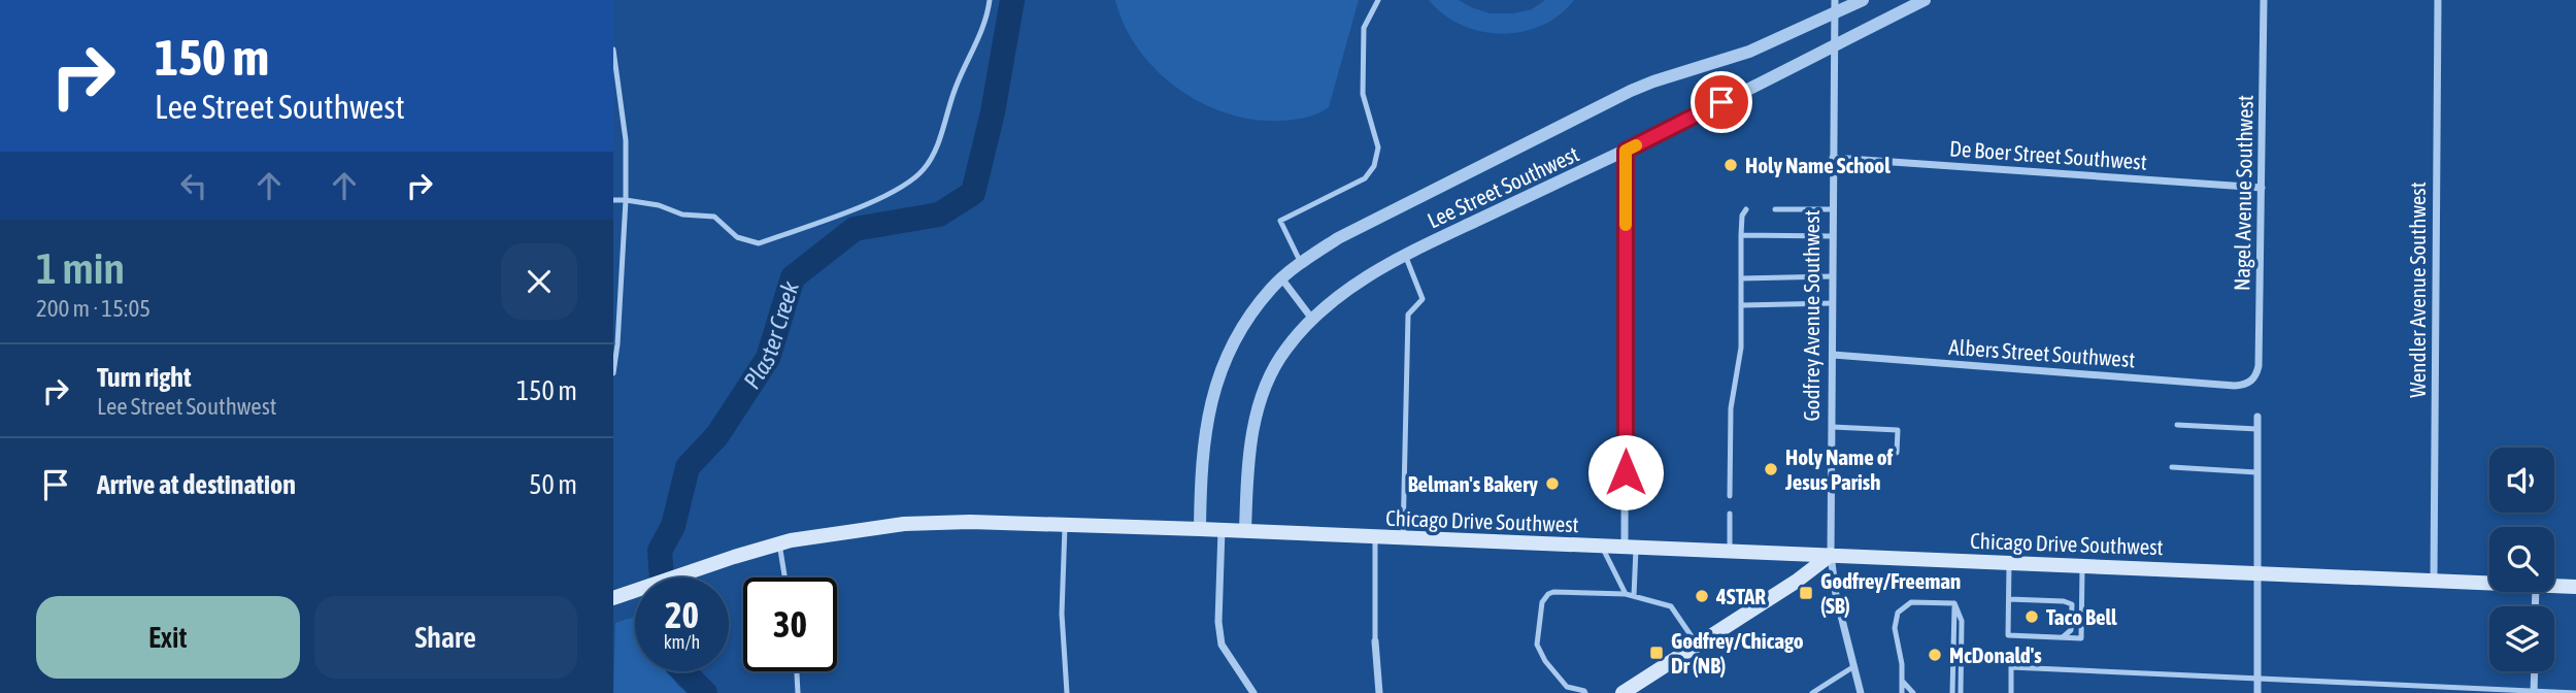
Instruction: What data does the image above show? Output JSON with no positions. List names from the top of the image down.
{
  "streets": {
    "main road": ["Chicago Drive Southwest"],
    "street": [
      "De Boer Street Southwest",
      "Lee Street Southwest",
      "Nagel Avenue Southwest",
      "Wendler Avenue Southwest",
      "Godfrey Avenue Southwest",
      "Albers Street Southwest"
    ]
  },
  "crossings": [
    ["De Boer Street Southwest", "Nagel Avenue Southwest"],
    ["De Boer Street Southwest", "Godfrey Avenue Southwest"],
    ["Lee Street Southwest", "Godfrey Avenue Southwest"],
    ["Lee Street Southwest", "Chicago Drive Southwest"],
    ["Nagel Avenue Southwest", "Albers Street Southwest"],
    ["Wendler Avenue Southwest", "Chicago Drive Southwest"],
    ["Godfrey Avenue Southwest", "Albers Street Southwest"],
    ["Godfrey Avenue Southwest", "Chicago Drive Southwest"]
  ],
  "water": ["Plaster Creek"],
  "places": {
    "other": [
      "Holy Name School",
      "Holy Name of Jesus Parish",
      "Belman's Bakery",
      "4STAR",
      "Taco Bell",
      "McDonald's"
    ],
    "transit": ["Godfrey/Freeman (SB)", "Godfrey/Chicago Dr (NB)"]
  },
  "page": {
    "turn": ["150 m", "Lee Street Southwest"],
    "heading": ["1 min", "200 m · 15:05"],
    "list": [
      {
        "name": "Turn right",
        "note": "Lee Street Southwest",
        "value": "150 m"
      },
      {
        "name": "Arrive at destination",
        "value": "50 m"
      }
    ],
    "speed": "20 km/h",
    "limit": "30",
    "buttons": ["Exit", "Share"]
  }
}
